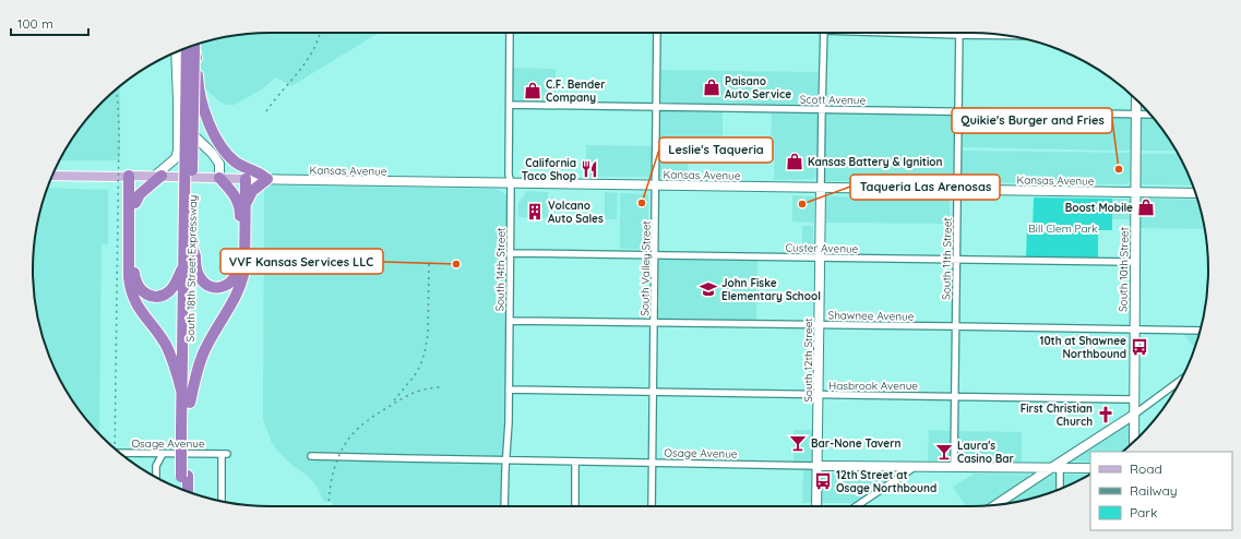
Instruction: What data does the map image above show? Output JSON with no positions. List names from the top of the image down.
{
  "streets": {
    "highway": ["South 18th Street Expressway"],
    "main road": ["Kansas Avenue"],
    "street": [
      "Scott Avenue",
      "Custer Avenue",
      "South 11th Street",
      "South Valley Street",
      "South 14th Street",
      "South 10th Street",
      "Shawnee Avenue",
      "South 12th Street",
      "Hasbrook Avenue",
      "Osage Avenue"
    ]
  },
  "crossings": [
    ["Scott Avenue", "South 11th Street"],
    ["Scott Avenue", "South Valley Street"],
    ["Scott Avenue", "South 14th Street"],
    ["Scott Avenue", "South 10th Street"],
    ["Scott Avenue", "South 12th Street"],
    ["Kansas Avenue", "South 11th Street"],
    ["Kansas Avenue", "South Valley Street"],
    ["Kansas Avenue", "South 14th Street"],
    ["Kansas Avenue", "South 10th Street"],
    ["Kansas Avenue", "South 12th Street"],
    ["Custer Avenue", "South 11th Street"],
    ["Custer Avenue", "South Valley Street"],
    ["Custer Avenue", "South 14th Street"],
    ["Custer Avenue", "South 10th Street"],
    ["Custer Avenue", "South 12th Street"],
    ["South 11th Street", "Shawnee Avenue"],
    ["South 11th Street", "Hasbrook Avenue"],
    ["South 11th Street", "Osage Avenue"],
    ["South Valley Street", "Shawnee Avenue"],
    ["South Valley Street", "Hasbrook Avenue"],
    ["South Valley Street", "Osage Avenue"],
    ["South 14th Street", "Shawnee Avenue"],
    ["South 14th Street", "Hasbrook Avenue"],
    ["South 14th Street", "Osage Avenue"],
    ["South 10th Street", "Shawnee Avenue"],
    ["South 10th Street", "Hasbrook Avenue"],
    ["Shawnee Avenue", "South 12th Street"],
    ["South 12th Street", "Hasbrook Avenue"],
    ["South 12th Street", "Osage Avenue"]
  ],
  "parks": ["Bill Clem Park"],
  "places": {
    "shop": [
      "Paisano Auto Service",
      "C.F. Bender Company",
      "Kansas Battery & Ignition",
      "Boost Mobile"
    ],
    "restaurant": ["California Taco Shop"],
    "other": [
      "Quikie's Burger and Fries",
      "Leslie's Taqueria",
      "Taqueria Las Arenosas",
      "VVF Kansas Services LLC"
    ],
    "building": ["Volcano Auto Sales"],
    "school or university": ["John Fiske Elementary School"],
    "bus stop": ["10th at Shawnee Northbound", "12th Street at Osage Northbound"],
    "church": ["First Christian Church"],
    "bar": ["Bar-None Tavern", "Laura's Casino Bar"]
  },
  "legend": ["Road", "Railway", "Park"],
  "scale_bar": "100 m"
}
